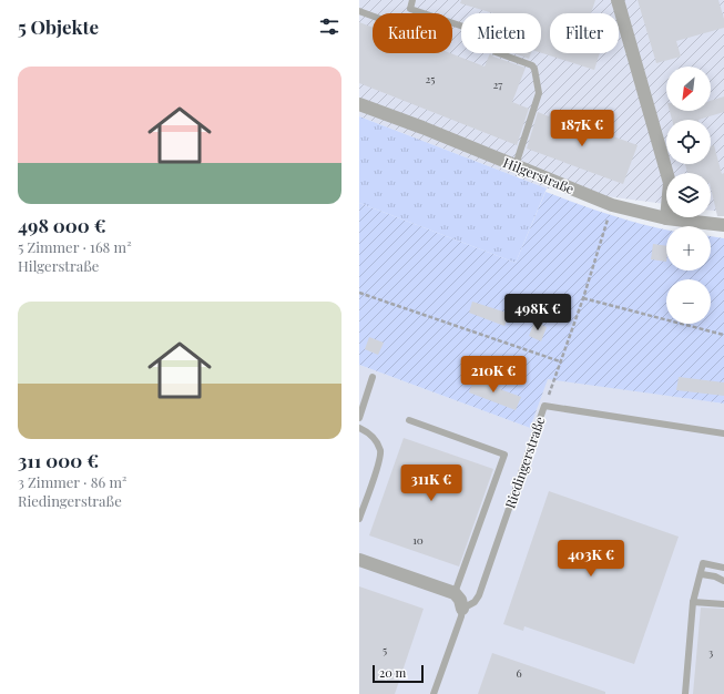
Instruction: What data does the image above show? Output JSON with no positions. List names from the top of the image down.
{
  "streets": {
    "street": ["Hilgerstraße"],
    "lane": ["Riedingerstraße"]
  },
  "house_numbers": [
    "25",
    "27",
    "10",
    "5",
    "3",
    "6"
  ],
  "scale_bar": "20 m",
  "north": "bottom left",
  "page": {
    "heading": "5 Objekte",
    "chip": ["Kaufen", "Mieten", "Filter"],
    "list": [
      {
        "name": "498 000 €",
        "note": "5 Zimmer · 168 m² · Hilgerstraße"
      },
      {
        "name": "311 000 €",
        "note": "3 Zimmer · 86 m² · Riedingerstraße"
      }
    ],
    "map_buttons": ["+", "−"],
    "price": [
      "187K €",
      "498K €",
      "210K €",
      "311K €",
      "403K €"
    ],
    "scale": "20 m"
  }
}
